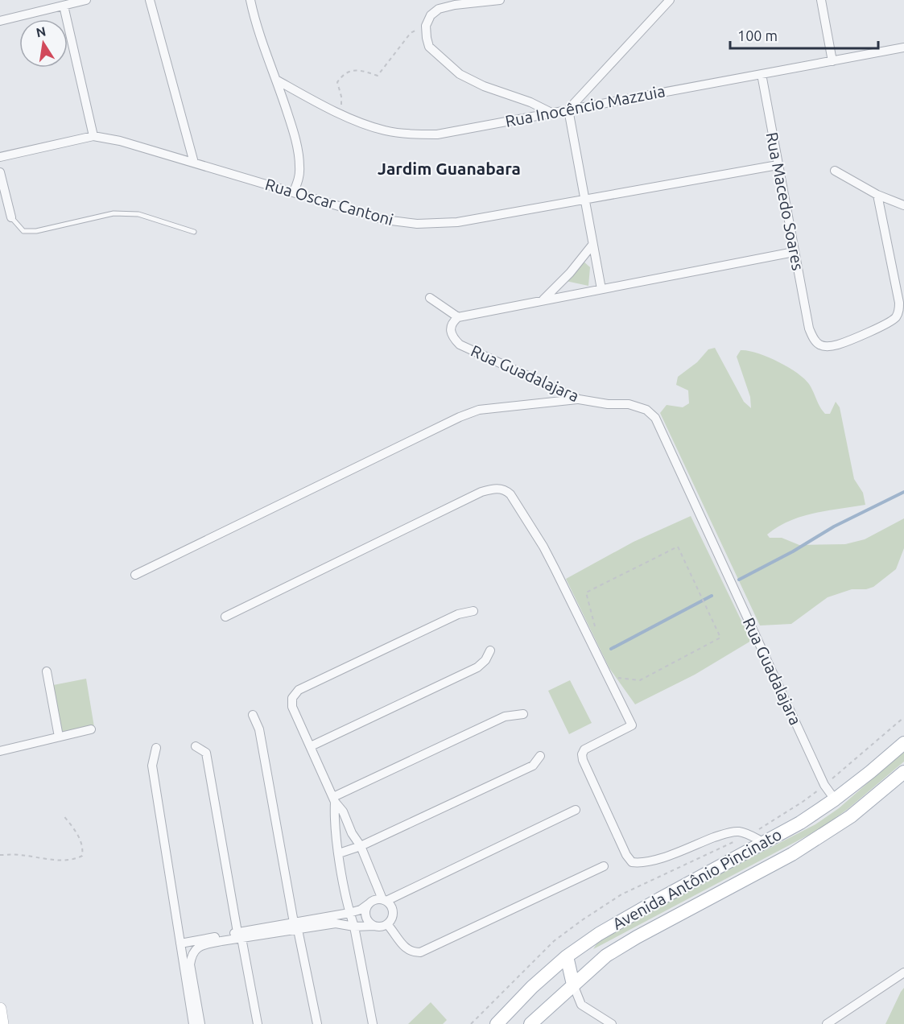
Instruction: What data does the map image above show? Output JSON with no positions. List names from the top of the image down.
{
  "streets": {
    "main road": ["Avenida Antônio Pincinato"],
    "street": [
      "Rua Inocêncio Mazzuia",
      "Rua Macedo Soares",
      "Rua Oscar Cantoni",
      "Rua Guadalajara"
    ]
  },
  "crossings": [
    ["Rua Inocêncio Mazzuia", "Rua Macedo Soares"],
    ["Rua Macedo Soares", "Rua Oscar Cantoni"],
    ["Rua Guadalajara", "Avenida Antônio Pincinato"]
  ],
  "districts": ["Jardim Guanabara"],
  "scale_bar": "100 m",
  "north": "top"
}
